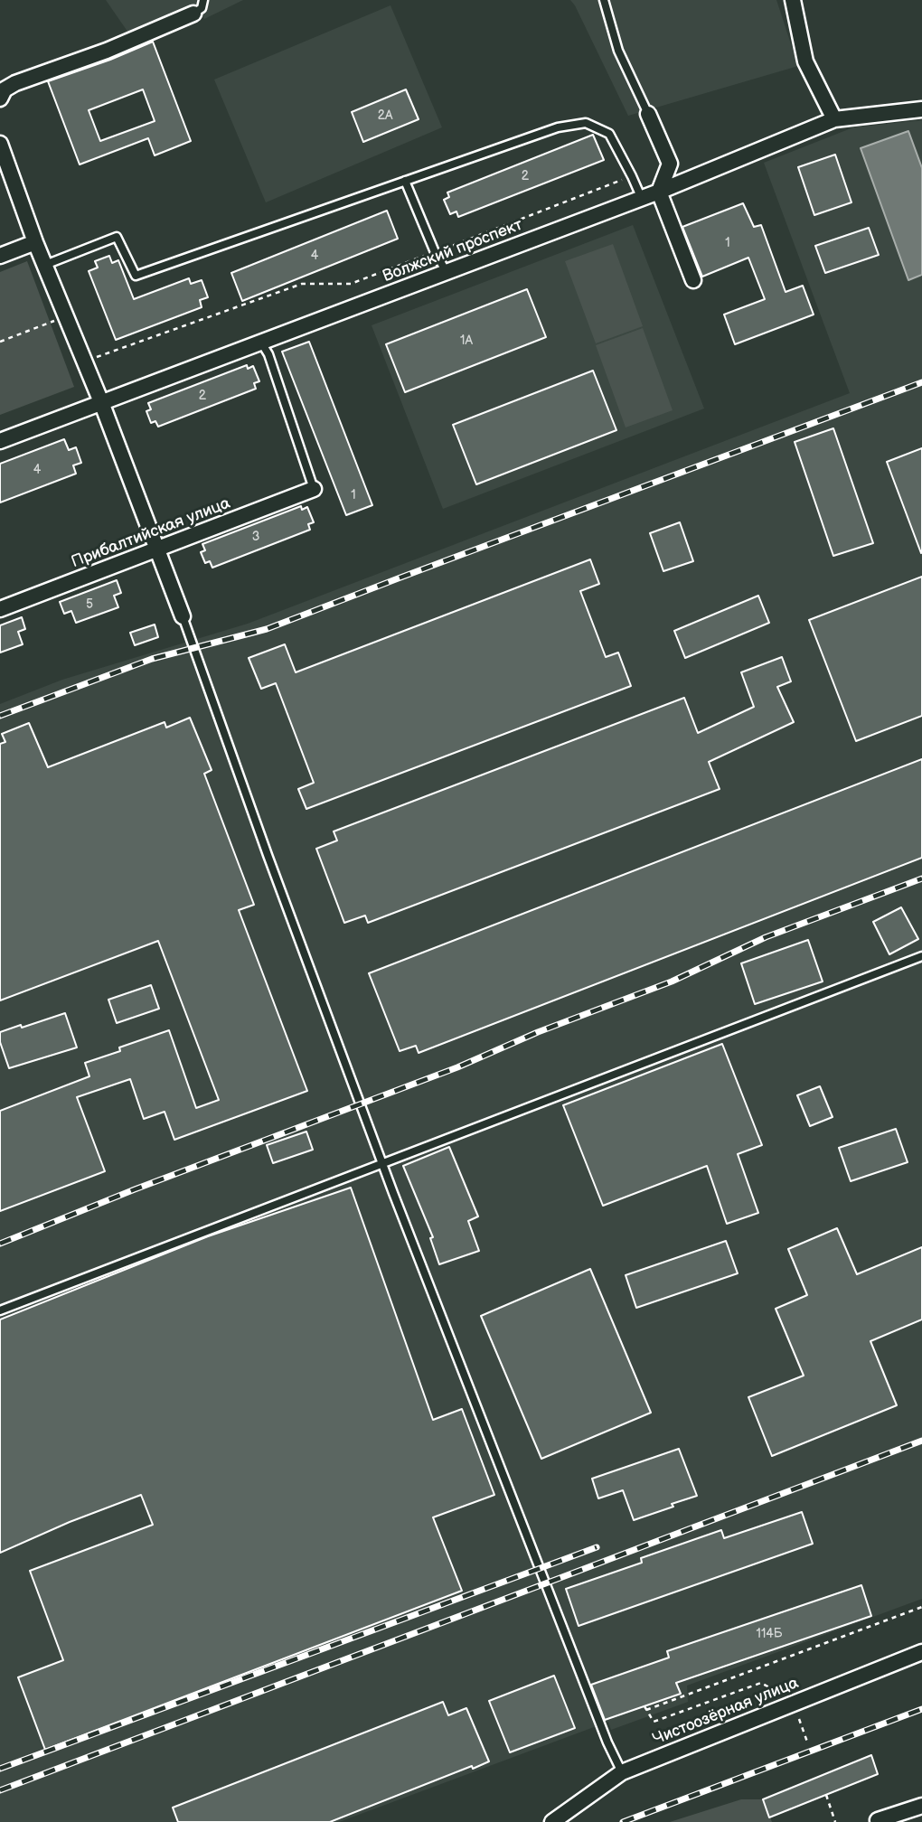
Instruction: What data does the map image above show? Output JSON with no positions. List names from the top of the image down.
{
  "streets": {
    "street": ["Волжский проспект", "Прибалтийская улица", "Чистоозёрная улица"]
  },
  "house_numbers": [
    "2А",
    "2",
    "1",
    "4",
    "1А",
    "2",
    "4",
    "1",
    "3",
    "5",
    "114Б"
  ]
}
